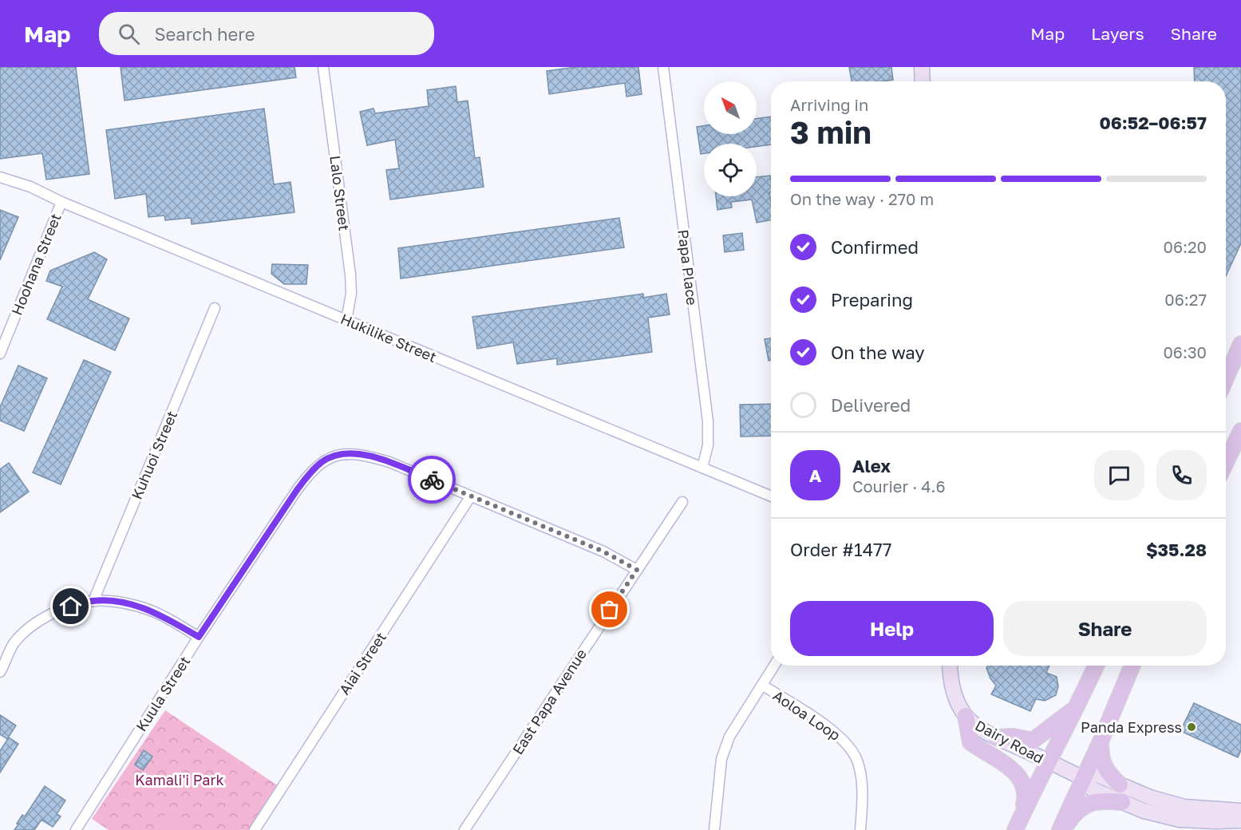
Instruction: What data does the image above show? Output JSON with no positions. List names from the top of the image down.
{
  "streets": {
    "street": [
      "Lalo Street",
      "Hoohana Street",
      "Papa Place",
      "Hukilike Street",
      "Kuhuoi Street",
      "Aiai Street",
      "Kuula Street",
      "East Papa Avenue",
      "Aoloa Loop",
      "Dairy Road"
    ]
  },
  "crossings": [
    ["Lalo Street", "Hukilike Street"],
    ["Hoohana Street", "Hukilike Street"],
    ["Papa Place", "Hukilike Street"],
    ["Aiai Street", "Kuula Street"],
    ["Kuula Street", "East Papa Avenue"]
  ],
  "parks": ["Kamali'i Park"],
  "places": ["Panda Express"],
  "north": "top left",
  "page": {
    "header": "Map",
    "search": "Search here",
    "nav": ["Map", "Layers", "Share"],
    "heading": ["3 min", "Arriving in", "06:52–06:57"],
    "panel": [
      "Alex",
      "Courier · 4.6",
      "Order #1477",
      "$35.28"
    ],
    "bar": "On the way · 270 m",
    "list": [
      ["Confirmed", "06:20"],
      ["Preparing", "06:27"],
      ["On the way", "06:30"],
      "Delivered"
    ],
    "round": "A",
    "buttons": ["Help", "Share"]
  }
}
